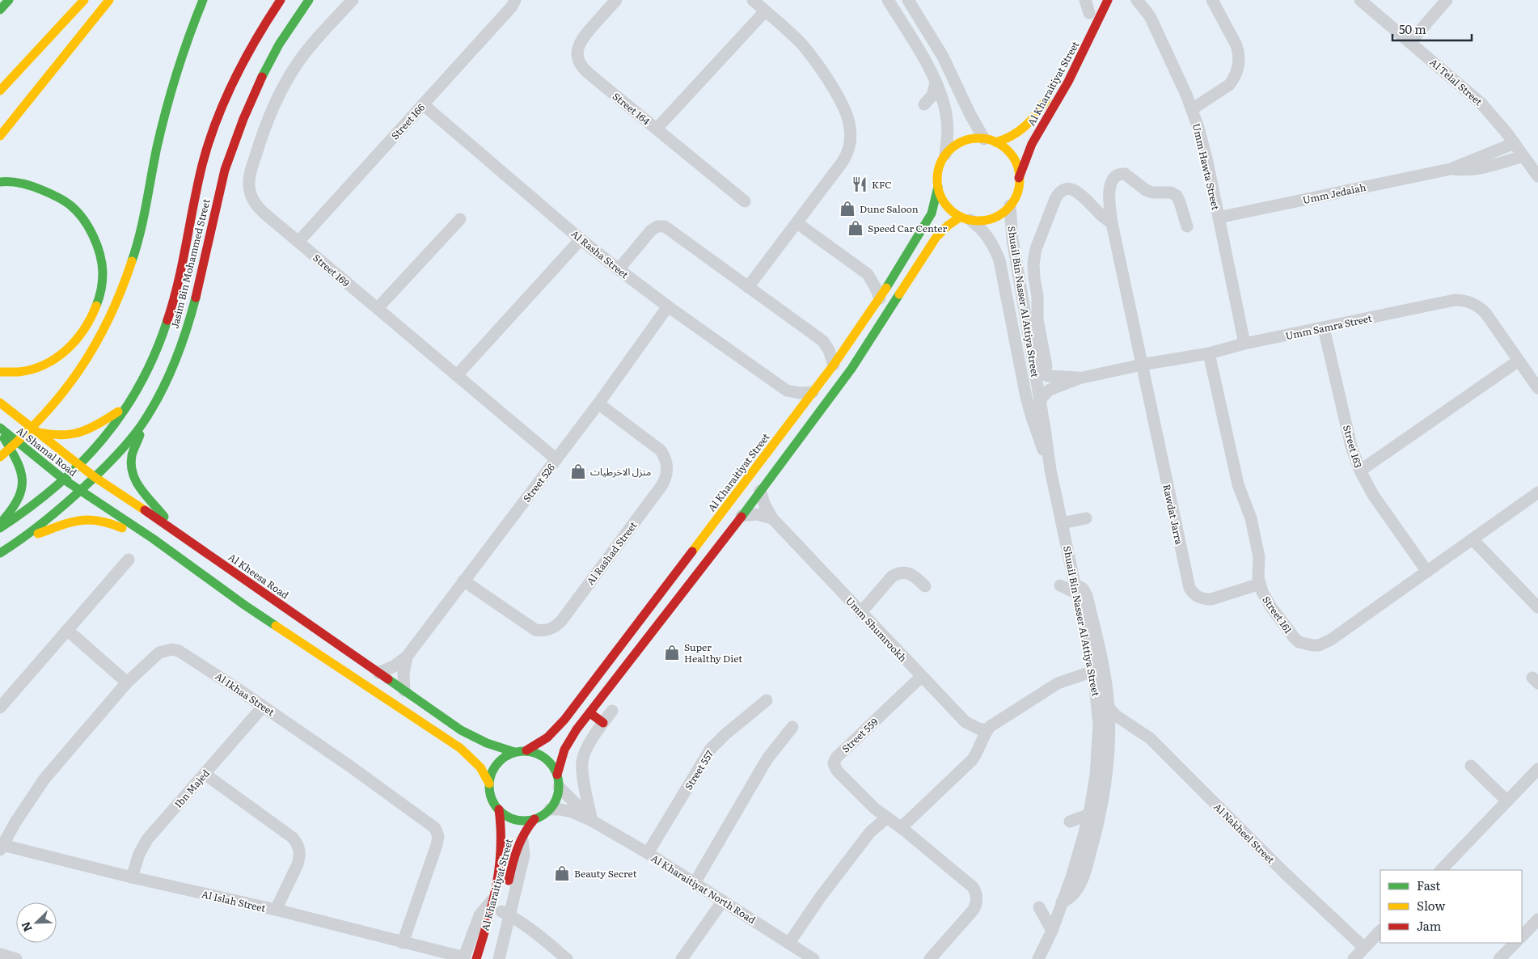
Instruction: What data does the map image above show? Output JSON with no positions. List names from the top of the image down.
{
  "streets": {
    "main road": [
      "Al Kharaitiyat Street",
      "Jasim Bin Mohammed Street",
      "Al Shamal Road",
      "Al Kheesa Road"
    ],
    "street": [
      "Al Telal Street",
      "Street 164",
      "Street 166",
      "Umm Hawta Street",
      "Umm Jedaiah",
      "Al Rasha Street",
      "Street 169",
      "Shuail Bin Nasser Al Attiya Street",
      "Umm Samra Street",
      "Street 163",
      "Street 526",
      "Rawdat Jarra",
      "Al Rashad Street",
      "Street 161",
      "Umm Shumrookh",
      "Al Ikhaa Street",
      "Street 559",
      "Street 557",
      "Ibn Majed",
      "Al Nakheel Street",
      "Al Kharaitiyat North Road",
      "Al Islah Street"
    ]
  },
  "crossings": [
    ["Al Telal Street", "Umm Jedaiah"],
    ["Al Kharaitiyat Street", "Al Rasha Street"],
    ["Al Kharaitiyat Street", "Shuail Bin Nasser Al Attiya Street"],
    ["Al Kharaitiyat Street", "Al Kheesa Road"],
    ["Al Kharaitiyat Street", "Al Kharaitiyat North Road"],
    ["Street 166", "Al Rasha Street"],
    ["Street 166", "Street 169"],
    ["Umm Hawta Street", "Umm Jedaiah"],
    ["Umm Hawta Street", "Umm Samra Street"],
    ["Al Rasha Street", "Street 526"],
    ["Jasim Bin Mohammed Street", "Al Shamal Road"],
    ["Jasim Bin Mohammed Street", "Al Kheesa Road"],
    ["Street 169", "Street 526"],
    ["Shuail Bin Nasser Al Attiya Street", "Umm Samra Street"],
    ["Umm Samra Street", "Street 163"],
    ["Umm Samra Street", "Rawdat Jarra"],
    ["Umm Samra Street", "Street 161"],
    ["Street 163", "Street 161"],
    ["Street 526", "Al Rashad Street"],
    ["Street 526", "Al Kheesa Road"],
    ["Rawdat Jarra", "Street 161"],
    ["Al Kheesa Road", "Al Kharaitiyat North Road"],
    ["Umm Shumrookh", "Street 559"],
    ["Al Ikhaa Street", "Ibn Majed"],
    ["Al Ikhaa Street", "Al Islah Street"],
    ["Street 557", "Al Kharaitiyat North Road"],
    ["Ibn Majed", "Al Islah Street"]
  ],
  "places": {
    "restaurant": ["KFC"],
    "shop": [
      "Dune Saloon",
      "Speed Car Center",
      "منزل الاخرطيات",
      "Super Healthy Diet",
      "Beauty Secret"
    ]
  },
  "legend": ["Fast", "Slow", "Jam"],
  "scale_bar": "50 m",
  "north": "bottom left"
}
